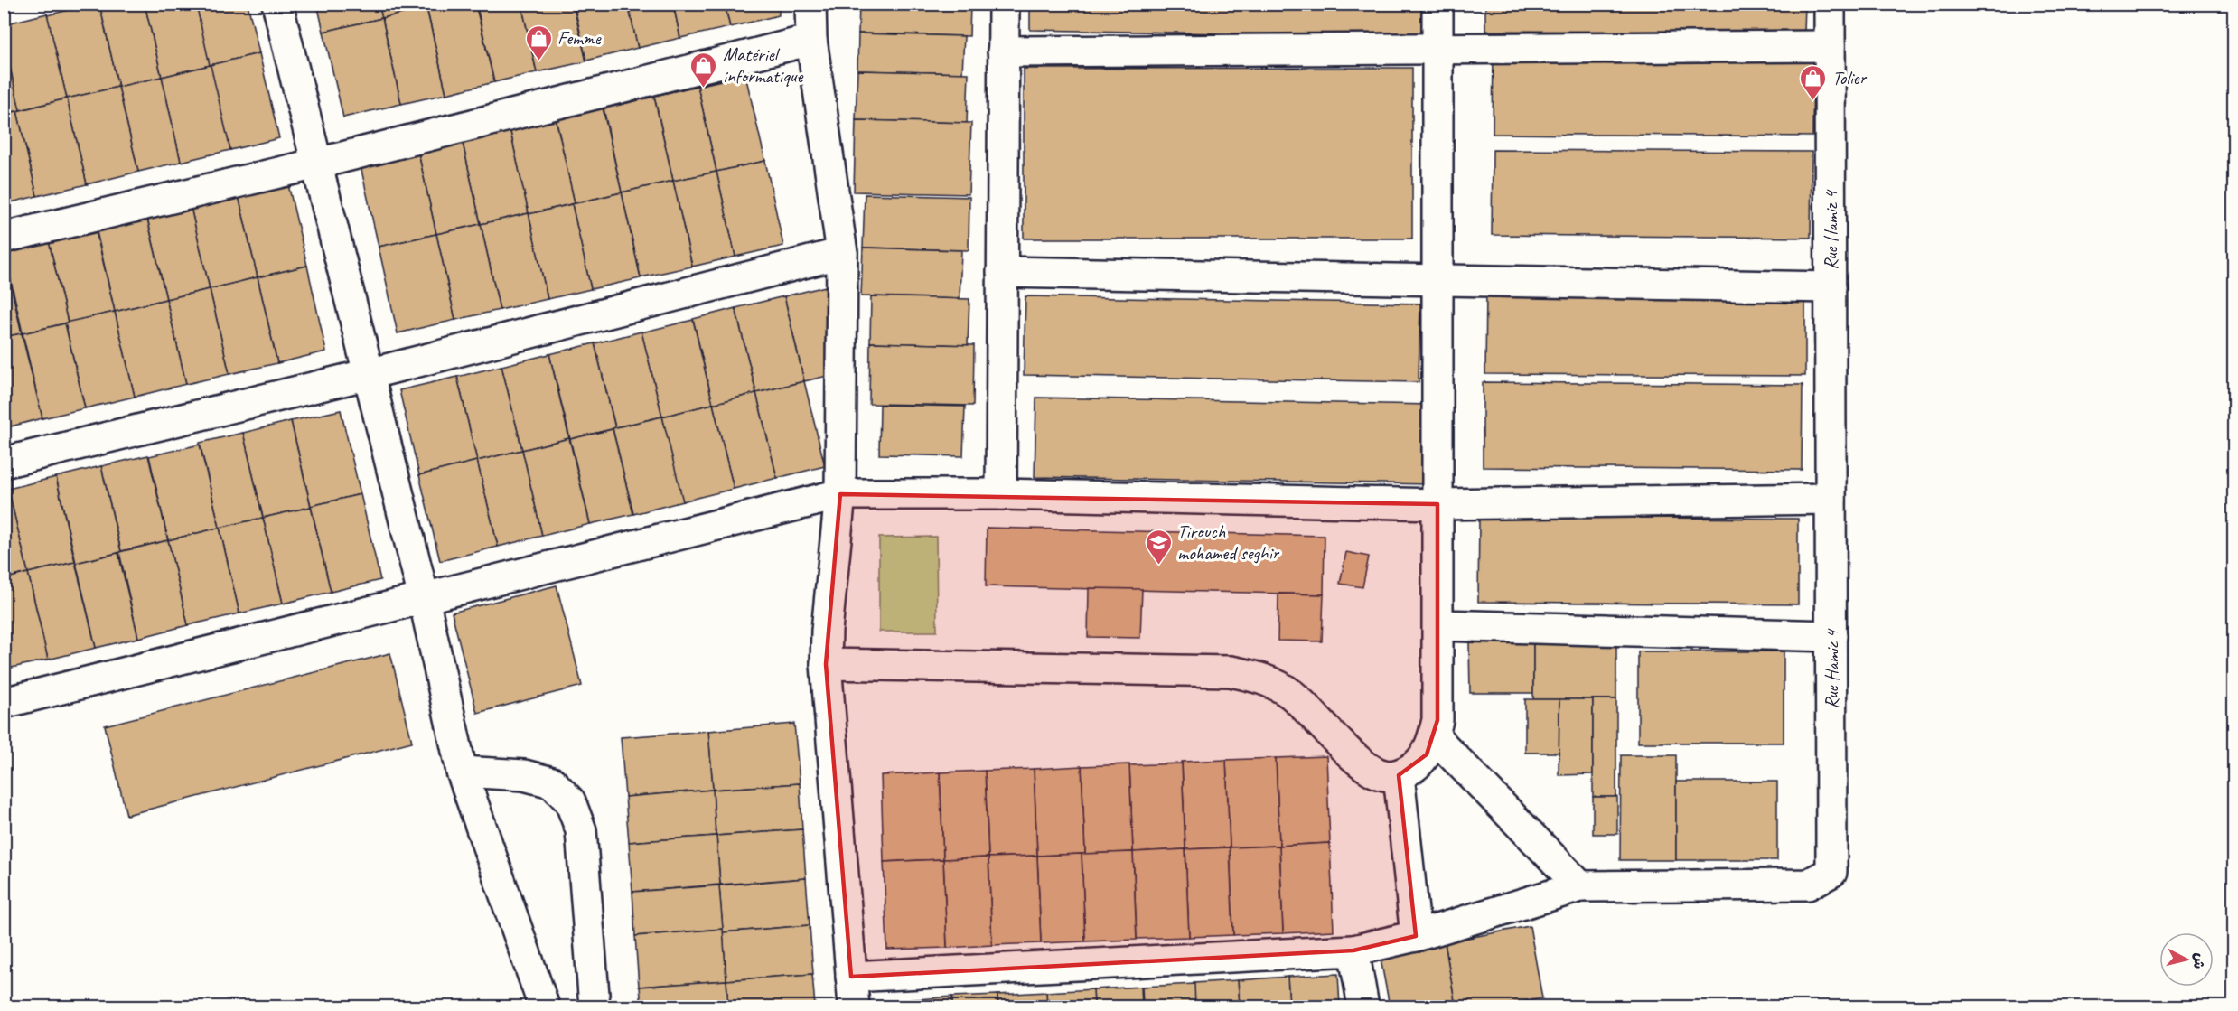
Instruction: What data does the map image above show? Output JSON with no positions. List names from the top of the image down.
{
  "streets": {
    "street": ["Rue Hamiz 4"]
  },
  "places": {
    "shop": ["Femme", "Matériel informatique", "Tolier"],
    "school or university": ["Tirouch mohamed seghir"]
  },
  "north": "right"
}
